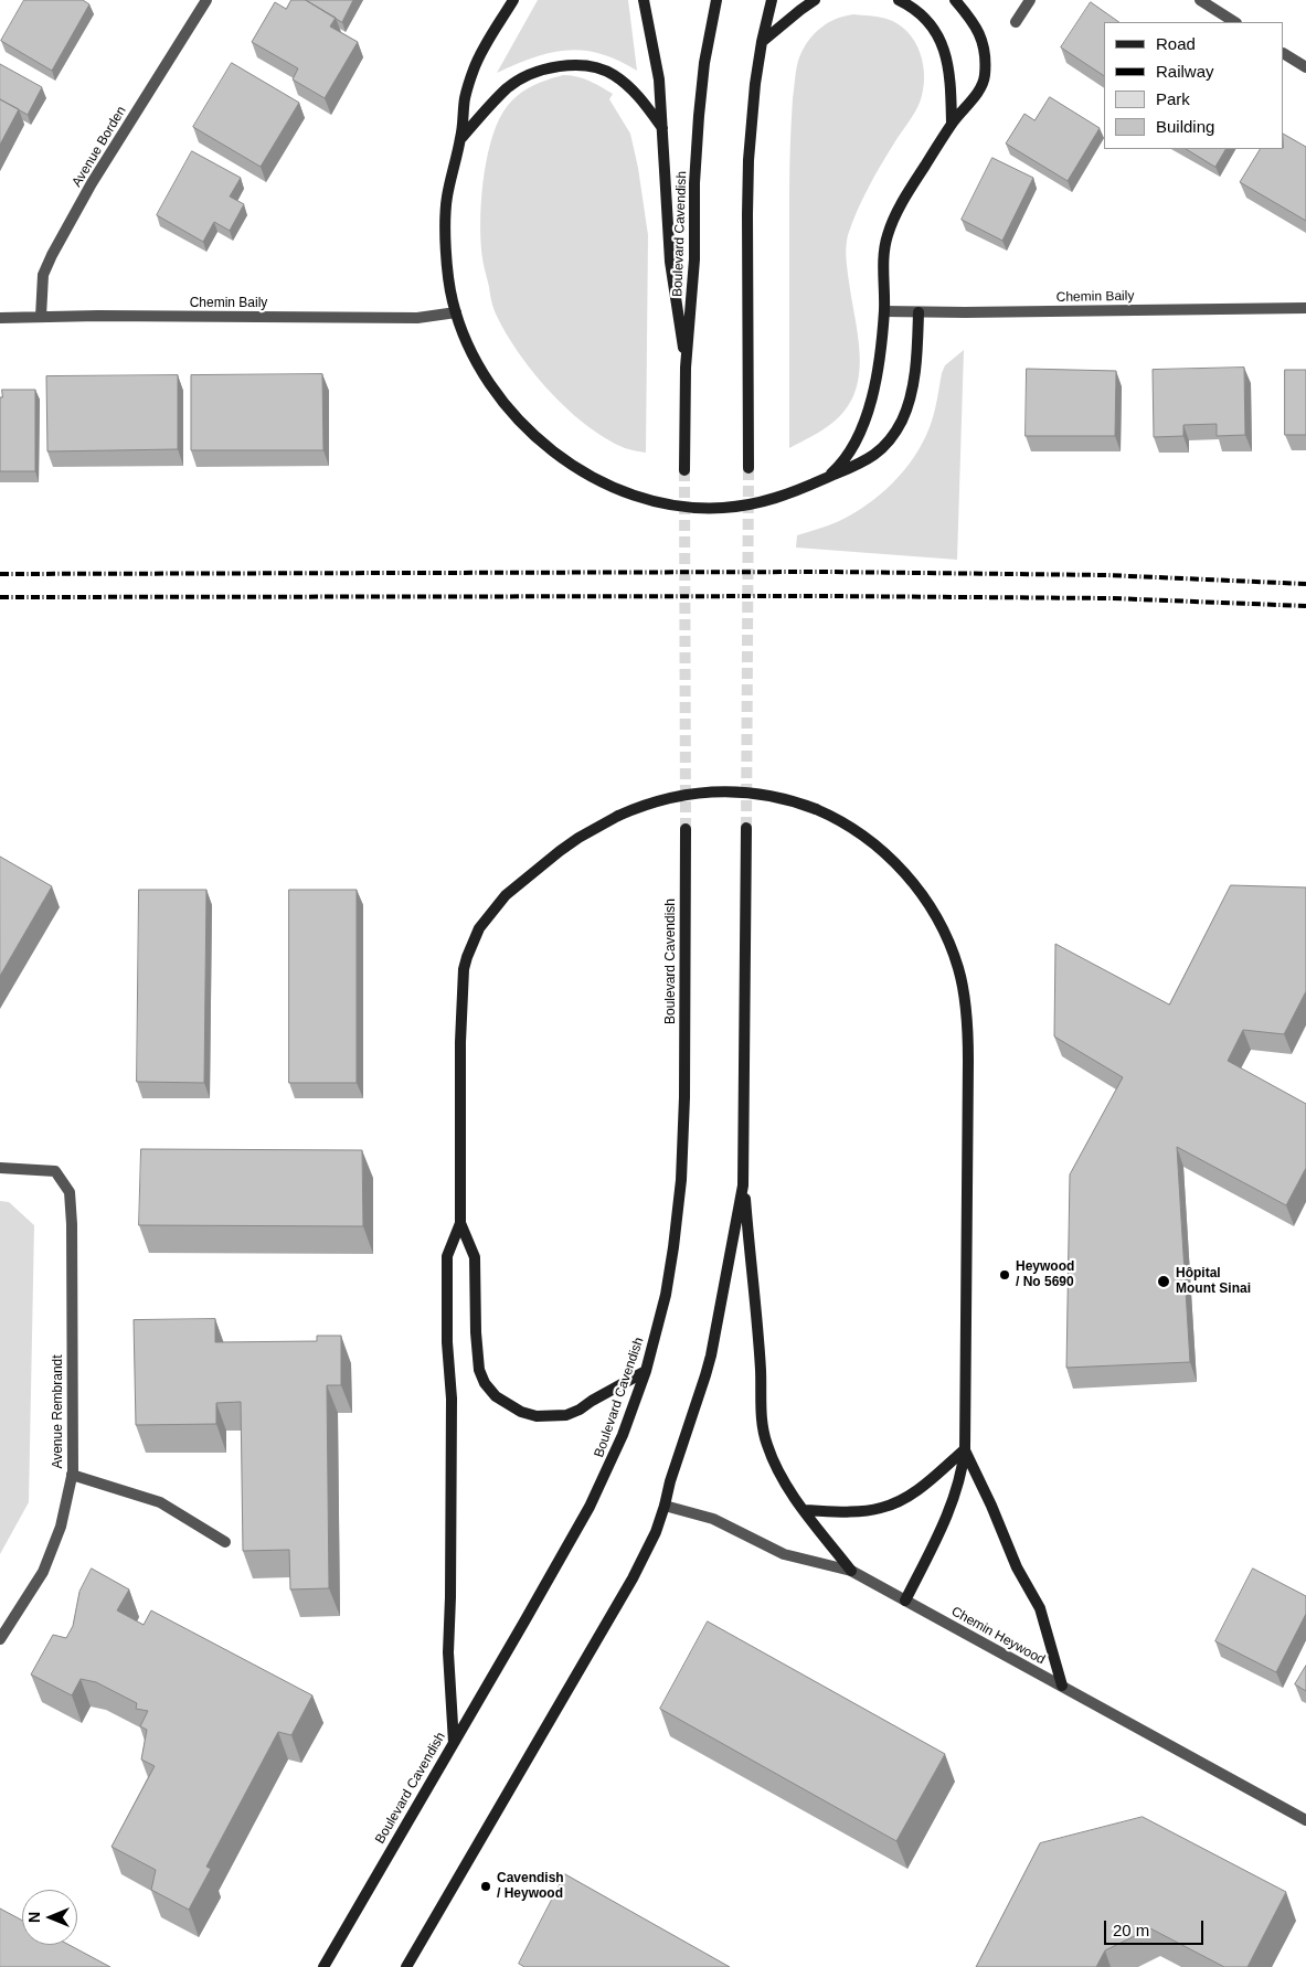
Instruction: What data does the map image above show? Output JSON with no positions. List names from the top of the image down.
{
  "streets": {
    "main road": ["Boulevard Cavendish"],
    "street": [
      "Avenue Borden",
      "Chemin Baily",
      "Avenue Rembrandt",
      "Chemin Heywood"
    ]
  },
  "crossings": [
    ["Avenue Borden", "Chemin Baily"]
  ],
  "places": ["Heywood / No 5690", "Hôpital Mount Sinai", "Cavendish / Heywood"],
  "legend": [
    "Road",
    "Railway",
    "Park",
    "Building"
  ],
  "scale_bar": "20 m",
  "north": "left"
}
